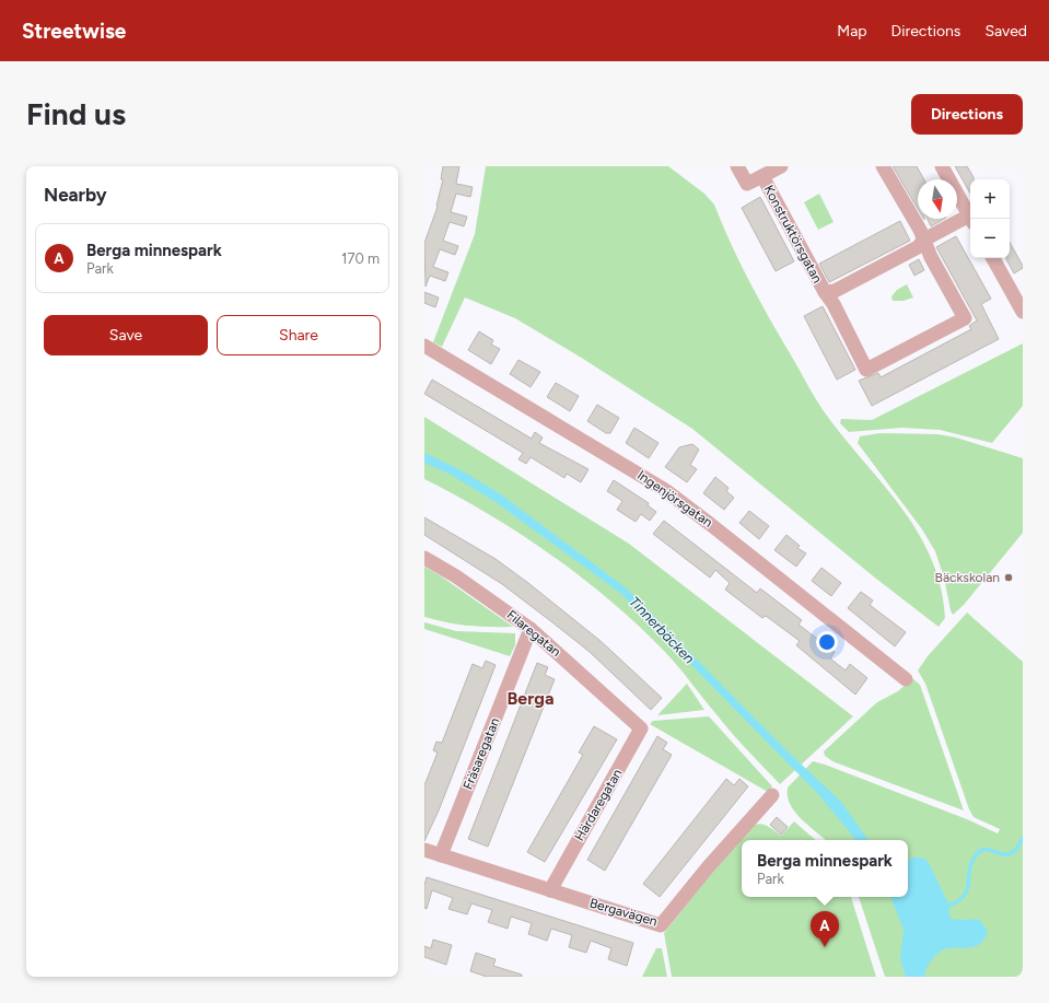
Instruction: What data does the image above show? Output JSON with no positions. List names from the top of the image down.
{
  "streets": {
    "street": [
      "Konstruktörsgatan",
      "Ingenjörsgatan",
      "Filaregatan",
      "Fräsaregatan",
      "Härdaregatan",
      "Bergavägen"
    ]
  },
  "crossings": [
    ["Filaregatan", "Fräsaregatan"],
    ["Filaregatan", "Härdaregatan"],
    ["Fräsaregatan", "Bergavägen"],
    ["Härdaregatan", "Bergavägen"]
  ],
  "districts": ["Berga"],
  "water": ["Tinnerbäcken"],
  "places": ["Bäckskolan"],
  "north": "bottom",
  "page": {
    "header": "Streetwise",
    "nav": ["Map", "Directions", "Saved"],
    "buttons": [
      "Directions",
      ["Save", "Share"]
    ],
    "title": "Find us",
    "heading": "Nearby",
    "map_buttons": ["+", "−"],
    "list": [
      {
        "mark": "A",
        "name": "Berga minnespark",
        "note": "Park",
        "value": "170 m"
      }
    ],
    "popup": ["Berga minnespark", "Park"],
    "pins": "A"
  }
}
